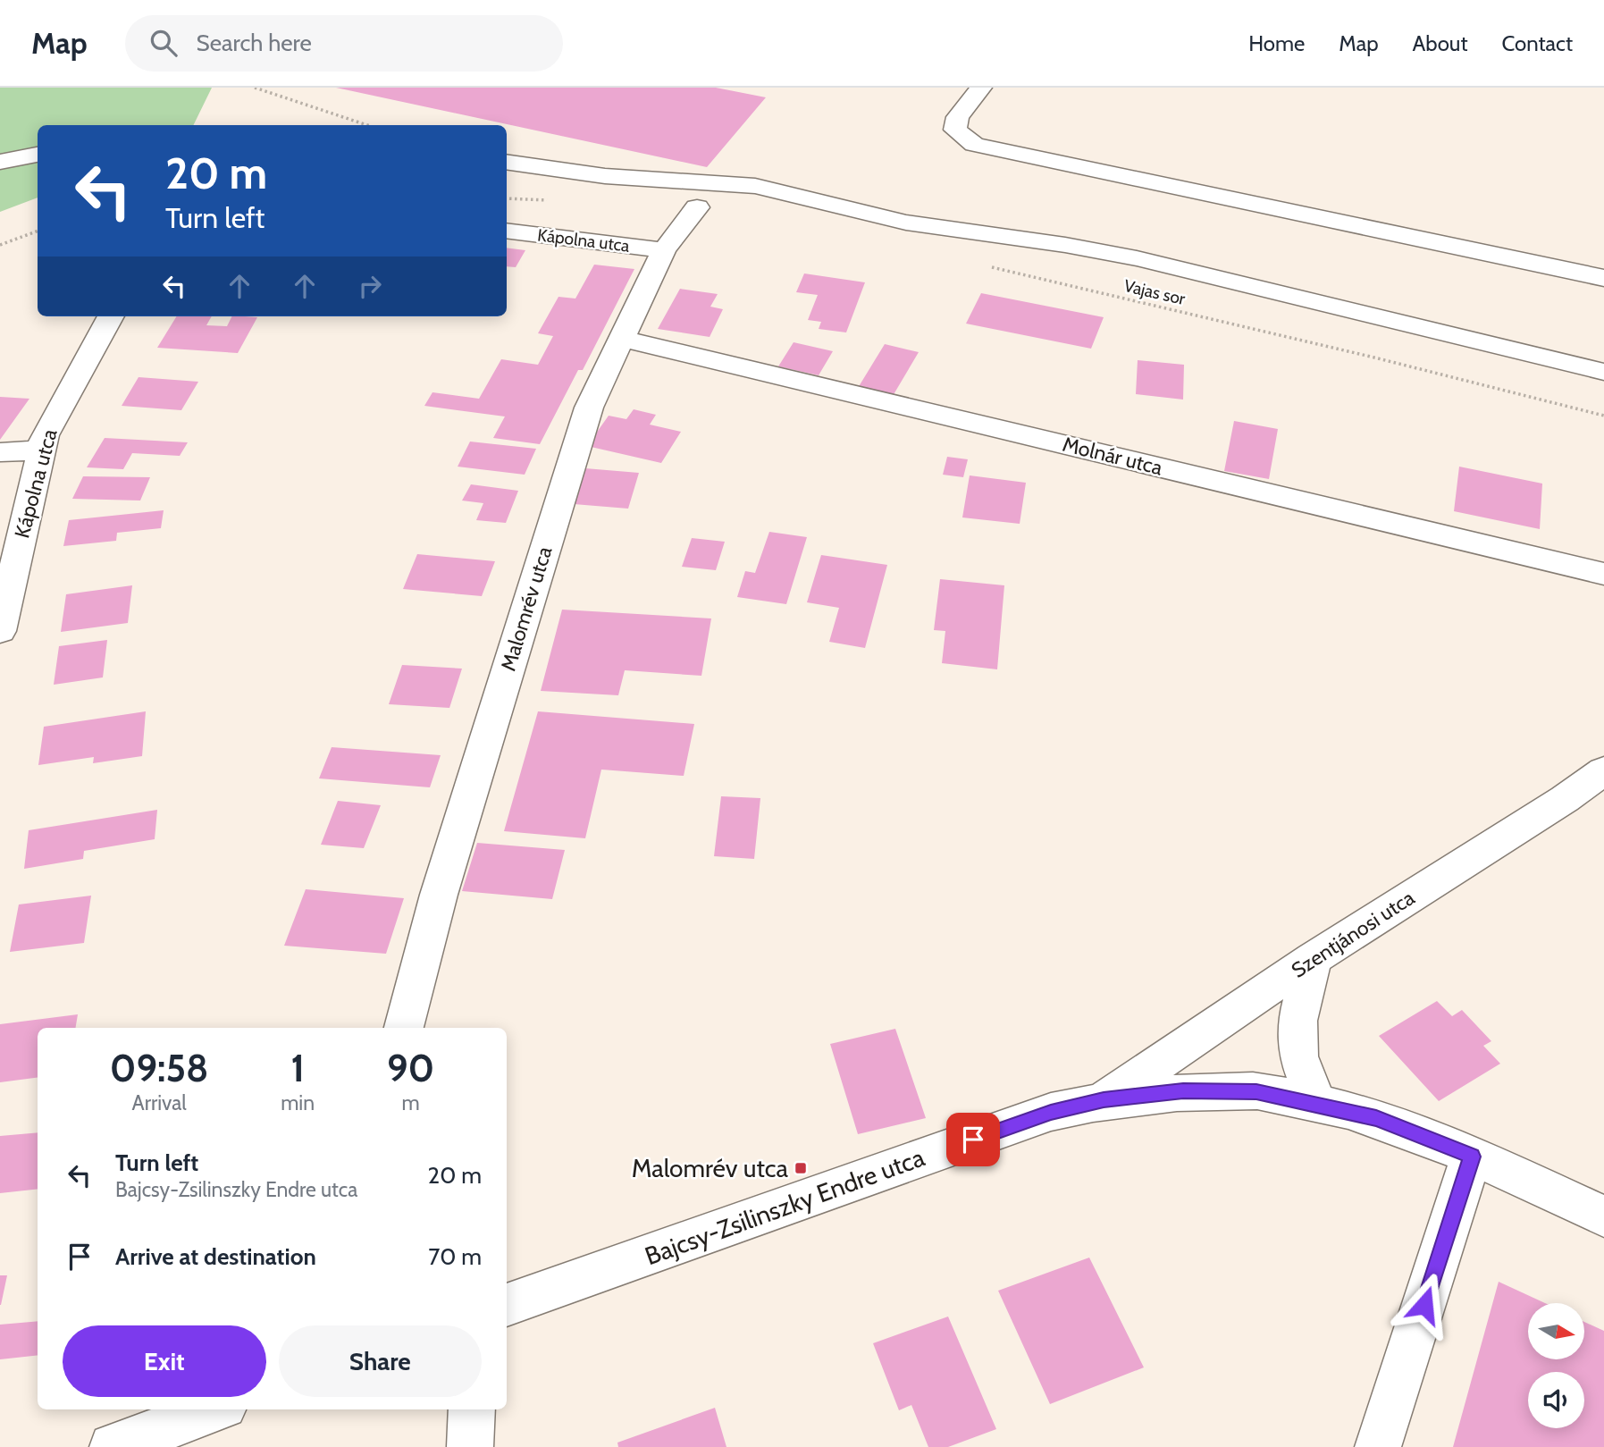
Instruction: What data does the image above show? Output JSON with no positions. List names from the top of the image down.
{
  "streets": {
    "street": [
      "Kápolna utca",
      "Molnár utca",
      "Malomrév utca",
      "Szentjánosi utca",
      "Bajcsy-Zsilinszky Endre utca"
    ],
    "path": ["Vajas sor"]
  },
  "crossings": [
    ["Kápolna utca", "Malomrév utca"],
    ["Molnár utca", "Malomrév utca"],
    ["Szentjánosi utca", "Bajcsy-Zsilinszky Endre utca"]
  ],
  "places": {
    "transit": ["Malomrév utca"]
  },
  "north": "right",
  "page": {
    "header": "Map",
    "search": "Search here",
    "nav": [
      "Home",
      "Map",
      "About",
      "Contact"
    ],
    "turn": ["20 m", "Turn left"],
    "eta": [
      "09:58",
      "Arrival",
      "1",
      "min",
      "90",
      "m"
    ],
    "list": [
      {
        "name": "Turn left",
        "note": "Bajcsy-Zsilinszky Endre utca",
        "value": "20 m"
      },
      {
        "name": "Arrive at destination",
        "value": "70 m"
      }
    ],
    "buttons": ["Exit", "Share"]
  }
}
